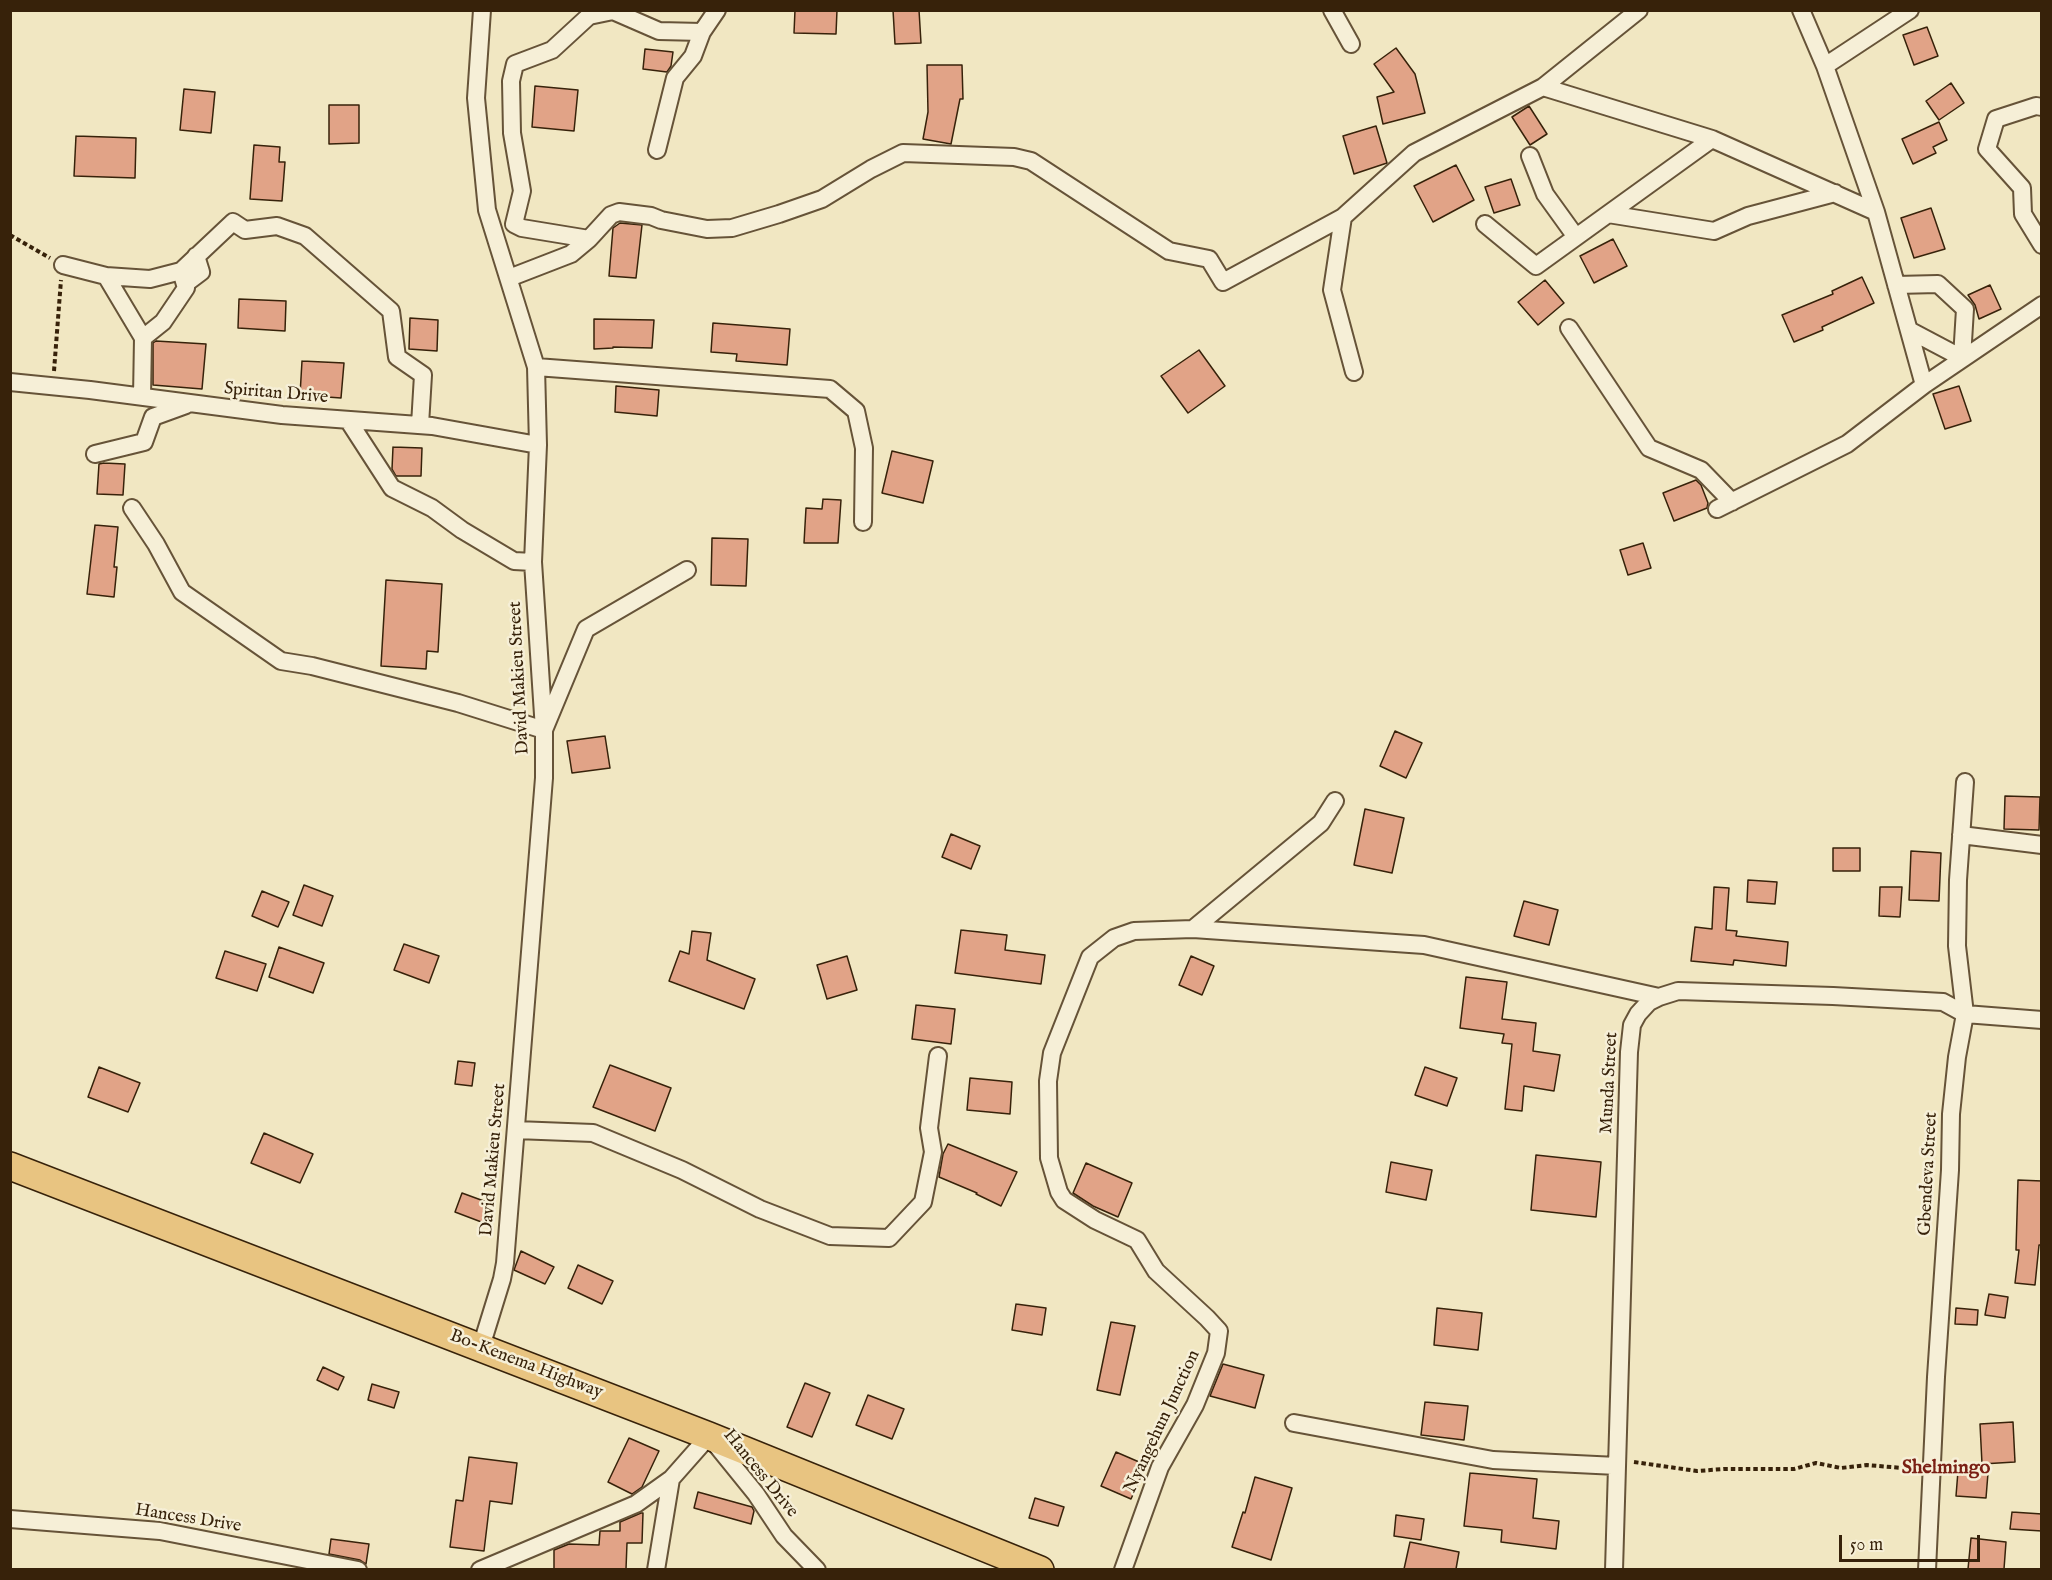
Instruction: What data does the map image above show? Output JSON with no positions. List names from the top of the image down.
{
  "streets": {
    "highway": ["Bo-Kenema Highway"],
    "street": [
      "Spiritan Drive",
      "David Makieu Street",
      "Munda Street",
      "Gbendeva Street",
      "Nyangehun Junction",
      "Hancess Drive"
    ]
  },
  "crossings": [
    ["Spiritan Drive", "David Makieu Street"],
    ["David Makieu Street", "Bo-Kenema Highway"],
    ["Munda Street", "Gbendeva Street"],
    ["Bo-Kenema Highway", "Hancess Drive"]
  ],
  "districts": ["Shelmingo"],
  "scale_bar": "50 m"
}
